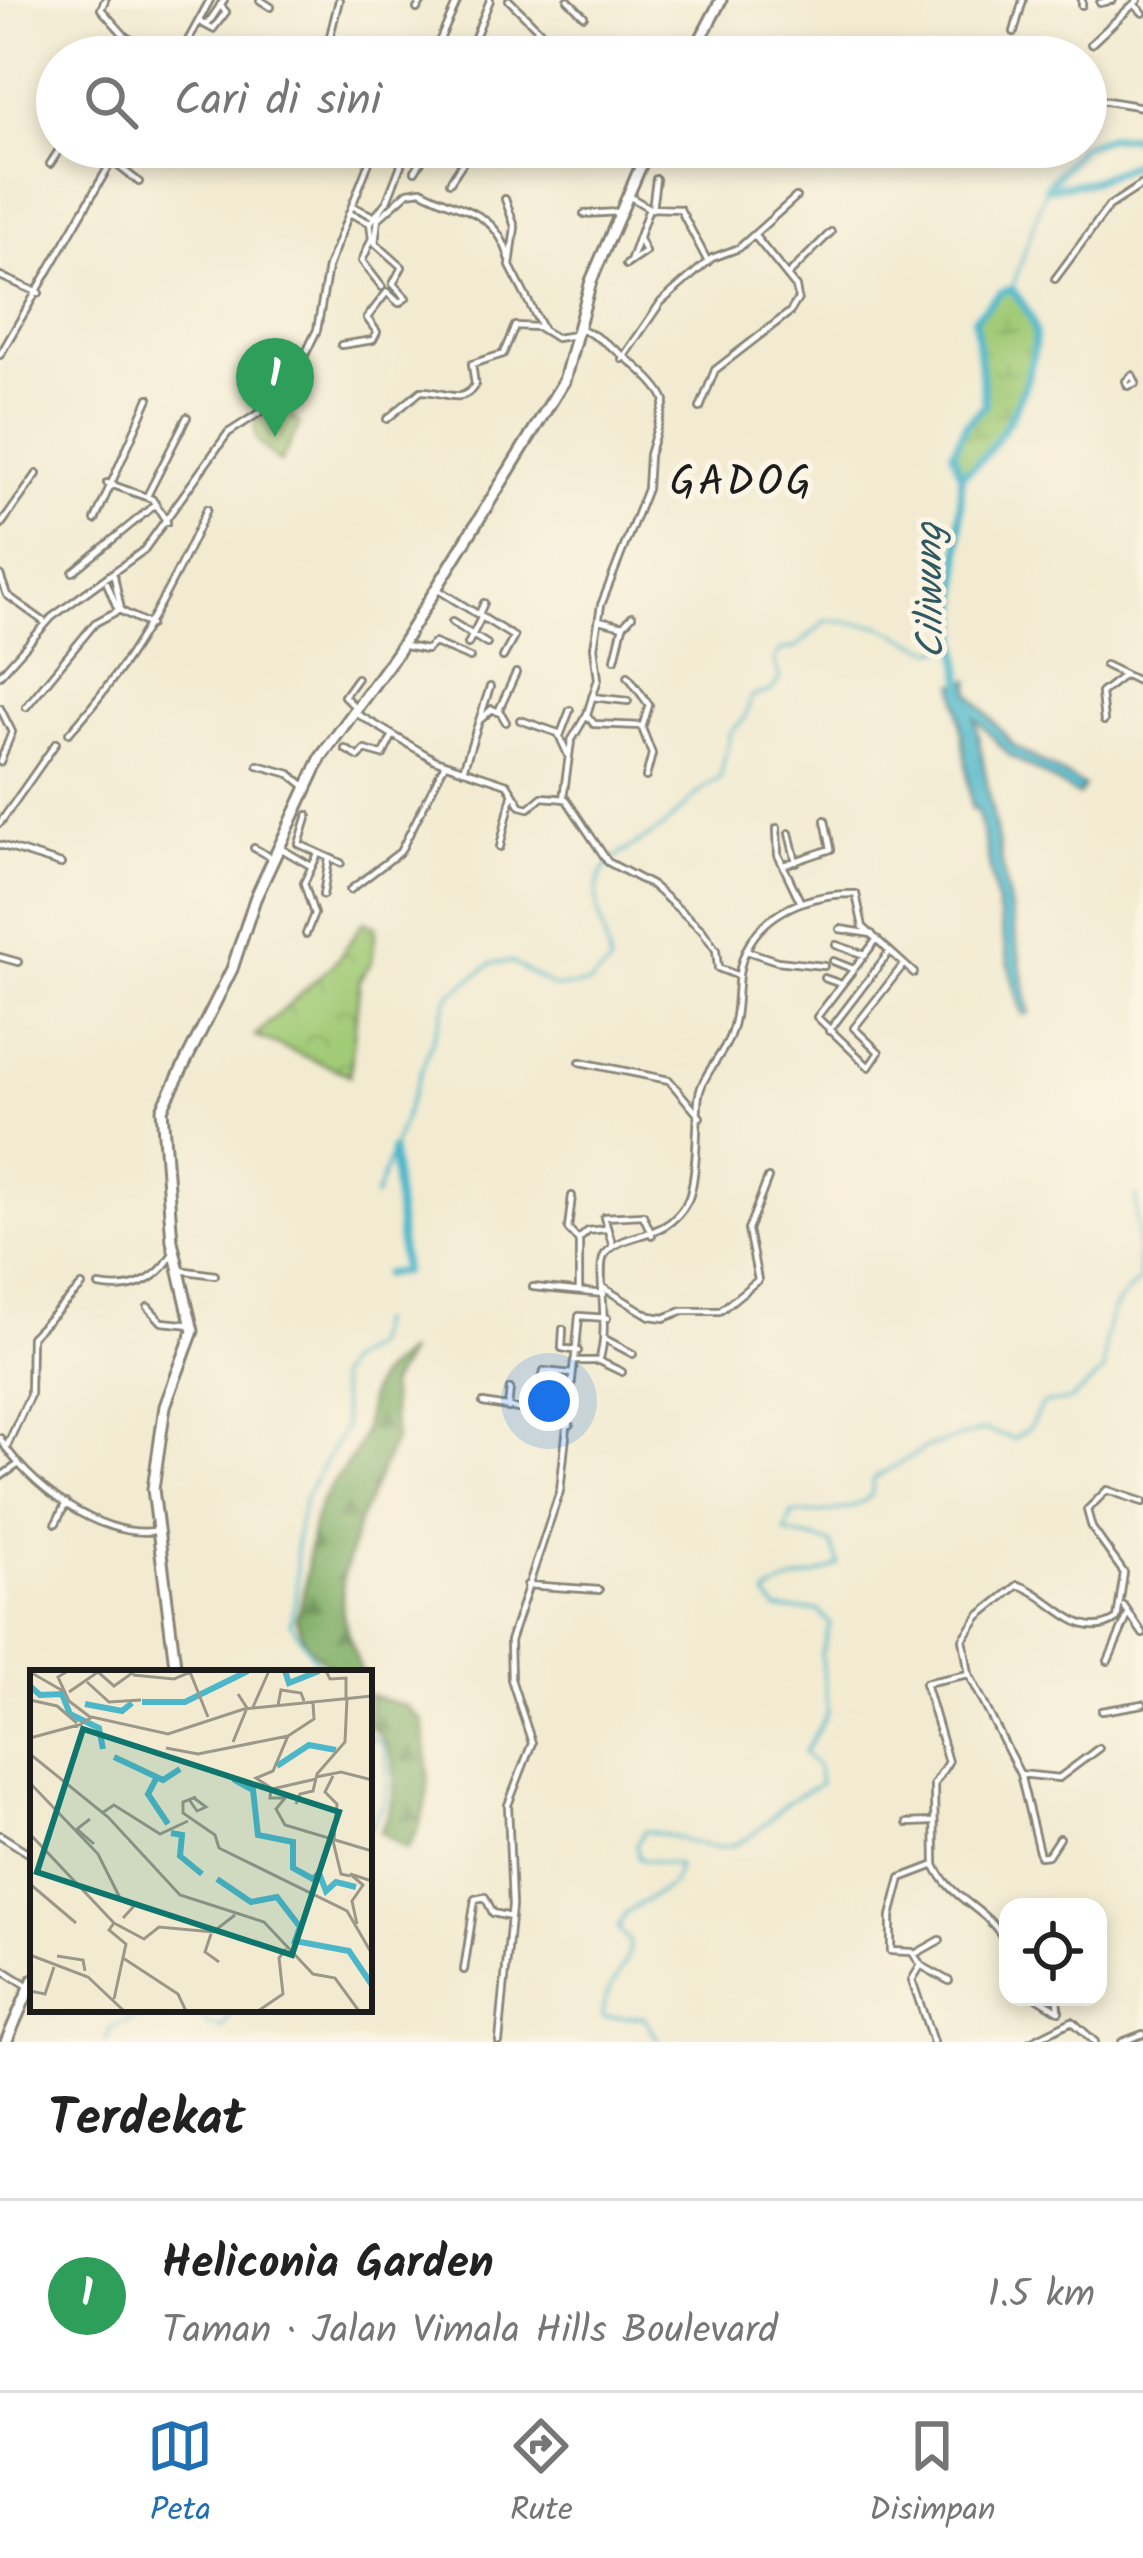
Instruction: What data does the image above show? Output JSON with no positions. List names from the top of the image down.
{
  "districts": ["GADOG"],
  "water": ["Ciliwung"],
  "page": {
    "search": "Cari di sini",
    "pins": "1",
    "heading": "Terdekat",
    "list": [
      {
        "mark": "1",
        "name": "Heliconia Garden",
        "note": "Taman · Jalan Vimala Hills Boulevard",
        "value": "1.5 km"
      }
    ],
    "nav": ["Peta", "Rute", "Disimpan"]
  }
}
